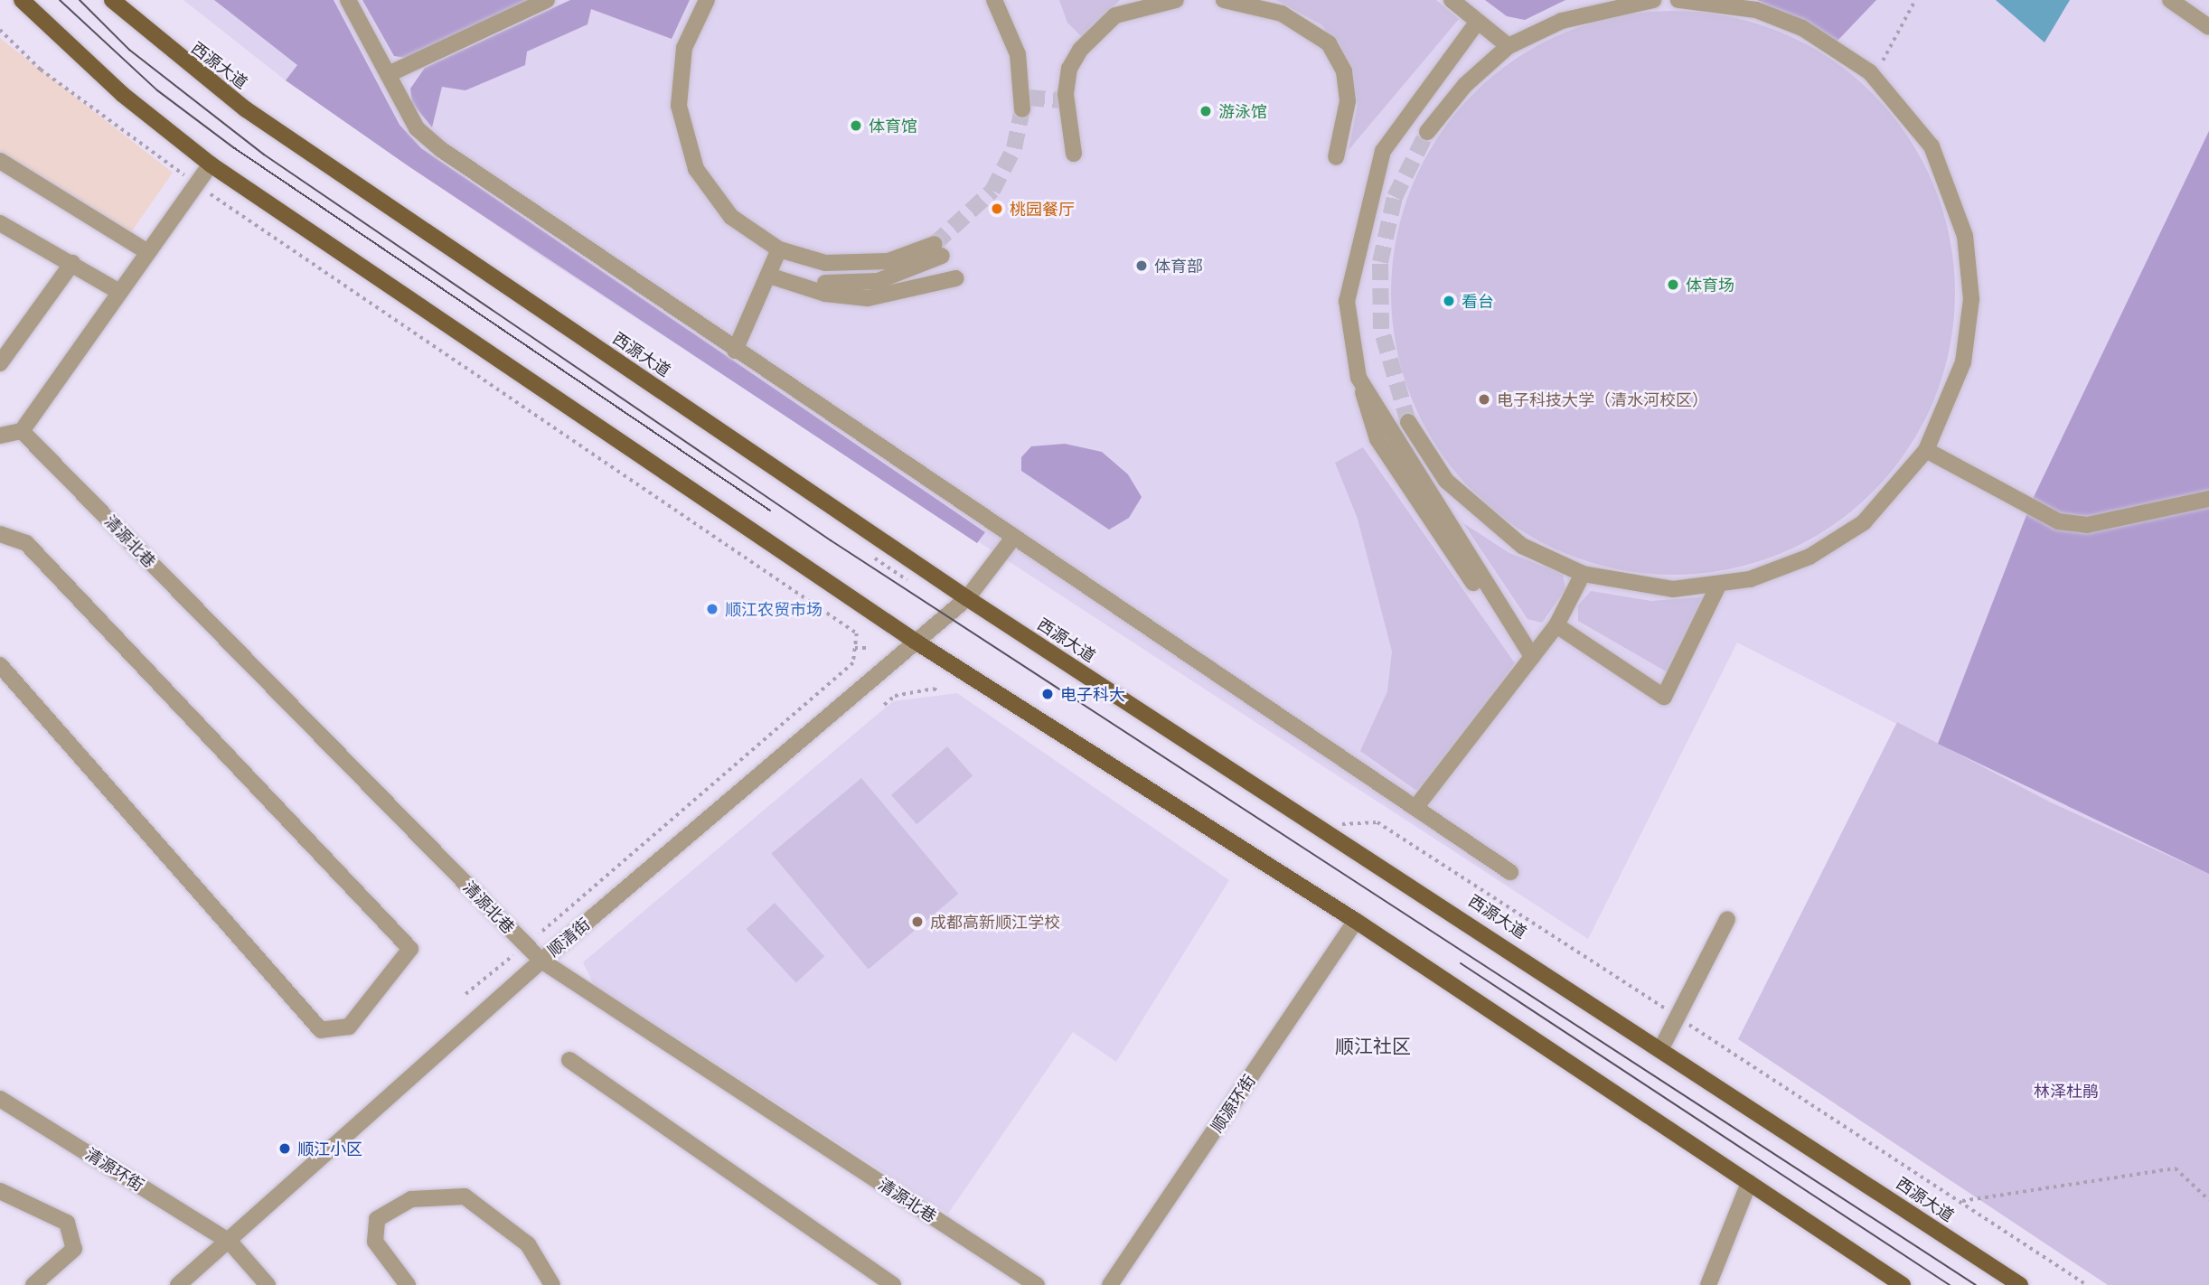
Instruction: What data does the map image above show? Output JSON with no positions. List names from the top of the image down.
{
  "streets": {
    "main road": ["西源大道"],
    "street": [
      "清源北巷",
      "顺清街",
      "顺源环街",
      "清源环街"
    ]
  },
  "crossings": [
    ["西源大道", "顺清街"],
    ["清源北巷", "顺清街"],
    ["顺清街", "清源环街"]
  ],
  "districts": ["顺江社区"],
  "parks": ["林泽杜鹃"],
  "places": [
    "游泳馆",
    "体育馆",
    "桃园餐厅",
    "体育部",
    "体育场",
    "看台",
    "电子科技大学（清水河校区）",
    "顺江农贸市场",
    "电子科大",
    "成都高新顺江学校",
    "顺江小区"
  ]
}
